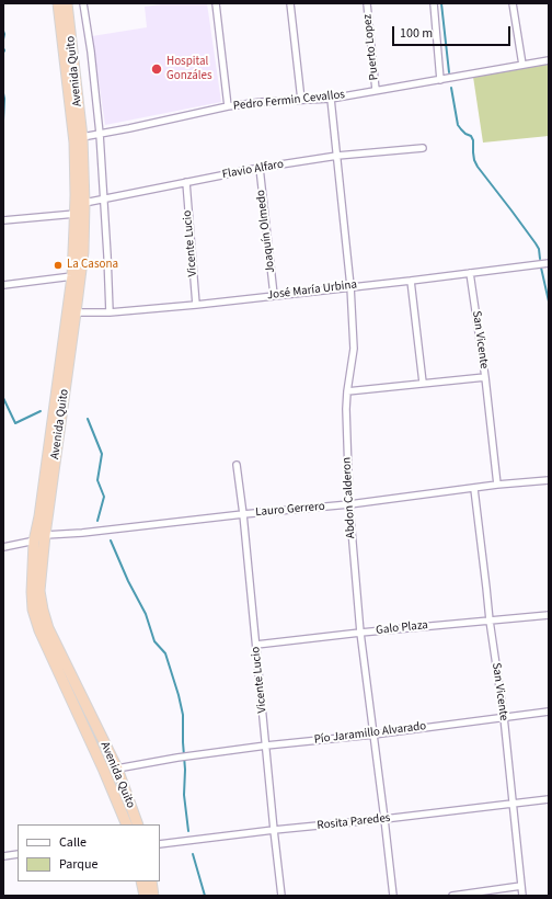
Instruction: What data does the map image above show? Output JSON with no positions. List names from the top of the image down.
{
  "streets": {
    "highway": ["Avenida Quito"],
    "street": [
      "Puerto Lopez",
      "Pedro Fermin Cevallos",
      "Flavio Alfaro",
      "Joaquín Olmedo",
      "Vicente Lucio",
      "José María Urbina",
      "San Vicente",
      "Abdon Calderon",
      "Lauro Gerrero",
      "Galo Plaza",
      "Pío Jaramillo Alvarado",
      "Rosita Paredes"
    ]
  },
  "crossings": [
    ["Puerto Lopez", "Pedro Fermin Cevallos"],
    ["Avenida Quito", "Pedro Fermin Cevallos"],
    ["Avenida Quito", "Flavio Alfaro"],
    ["Avenida Quito", "José María Urbina"],
    ["Avenida Quito", "Lauro Gerrero"],
    ["Avenida Quito", "Pío Jaramillo Alvarado"],
    ["Pedro Fermin Cevallos", "Abdon Calderon"],
    ["Flavio Alfaro", "Joaquín Olmedo"],
    ["Flavio Alfaro", "Vicente Lucio"],
    ["Flavio Alfaro", "Abdon Calderon"],
    ["Joaquín Olmedo", "José María Urbina"],
    ["Vicente Lucio", "José María Urbina"],
    ["Vicente Lucio", "Lauro Gerrero"],
    ["Vicente Lucio", "Galo Plaza"],
    ["Vicente Lucio", "Pío Jaramillo Alvarado"],
    ["Vicente Lucio", "Rosita Paredes"],
    ["José María Urbina", "San Vicente"],
    ["José María Urbina", "Abdon Calderon"],
    ["San Vicente", "Lauro Gerrero"],
    ["San Vicente", "Galo Plaza"],
    ["San Vicente", "Pío Jaramillo Alvarado"],
    ["San Vicente", "Rosita Paredes"],
    ["Abdon Calderon", "Lauro Gerrero"],
    ["Abdon Calderon", "Galo Plaza"],
    ["Abdon Calderon", "Pío Jaramillo Alvarado"],
    ["Abdon Calderon", "Rosita Paredes"]
  ],
  "places": ["Hospital Gonzáles", "La Casona"],
  "legend": ["Calle", "Parque"],
  "scale_bar": "100 m"
}
